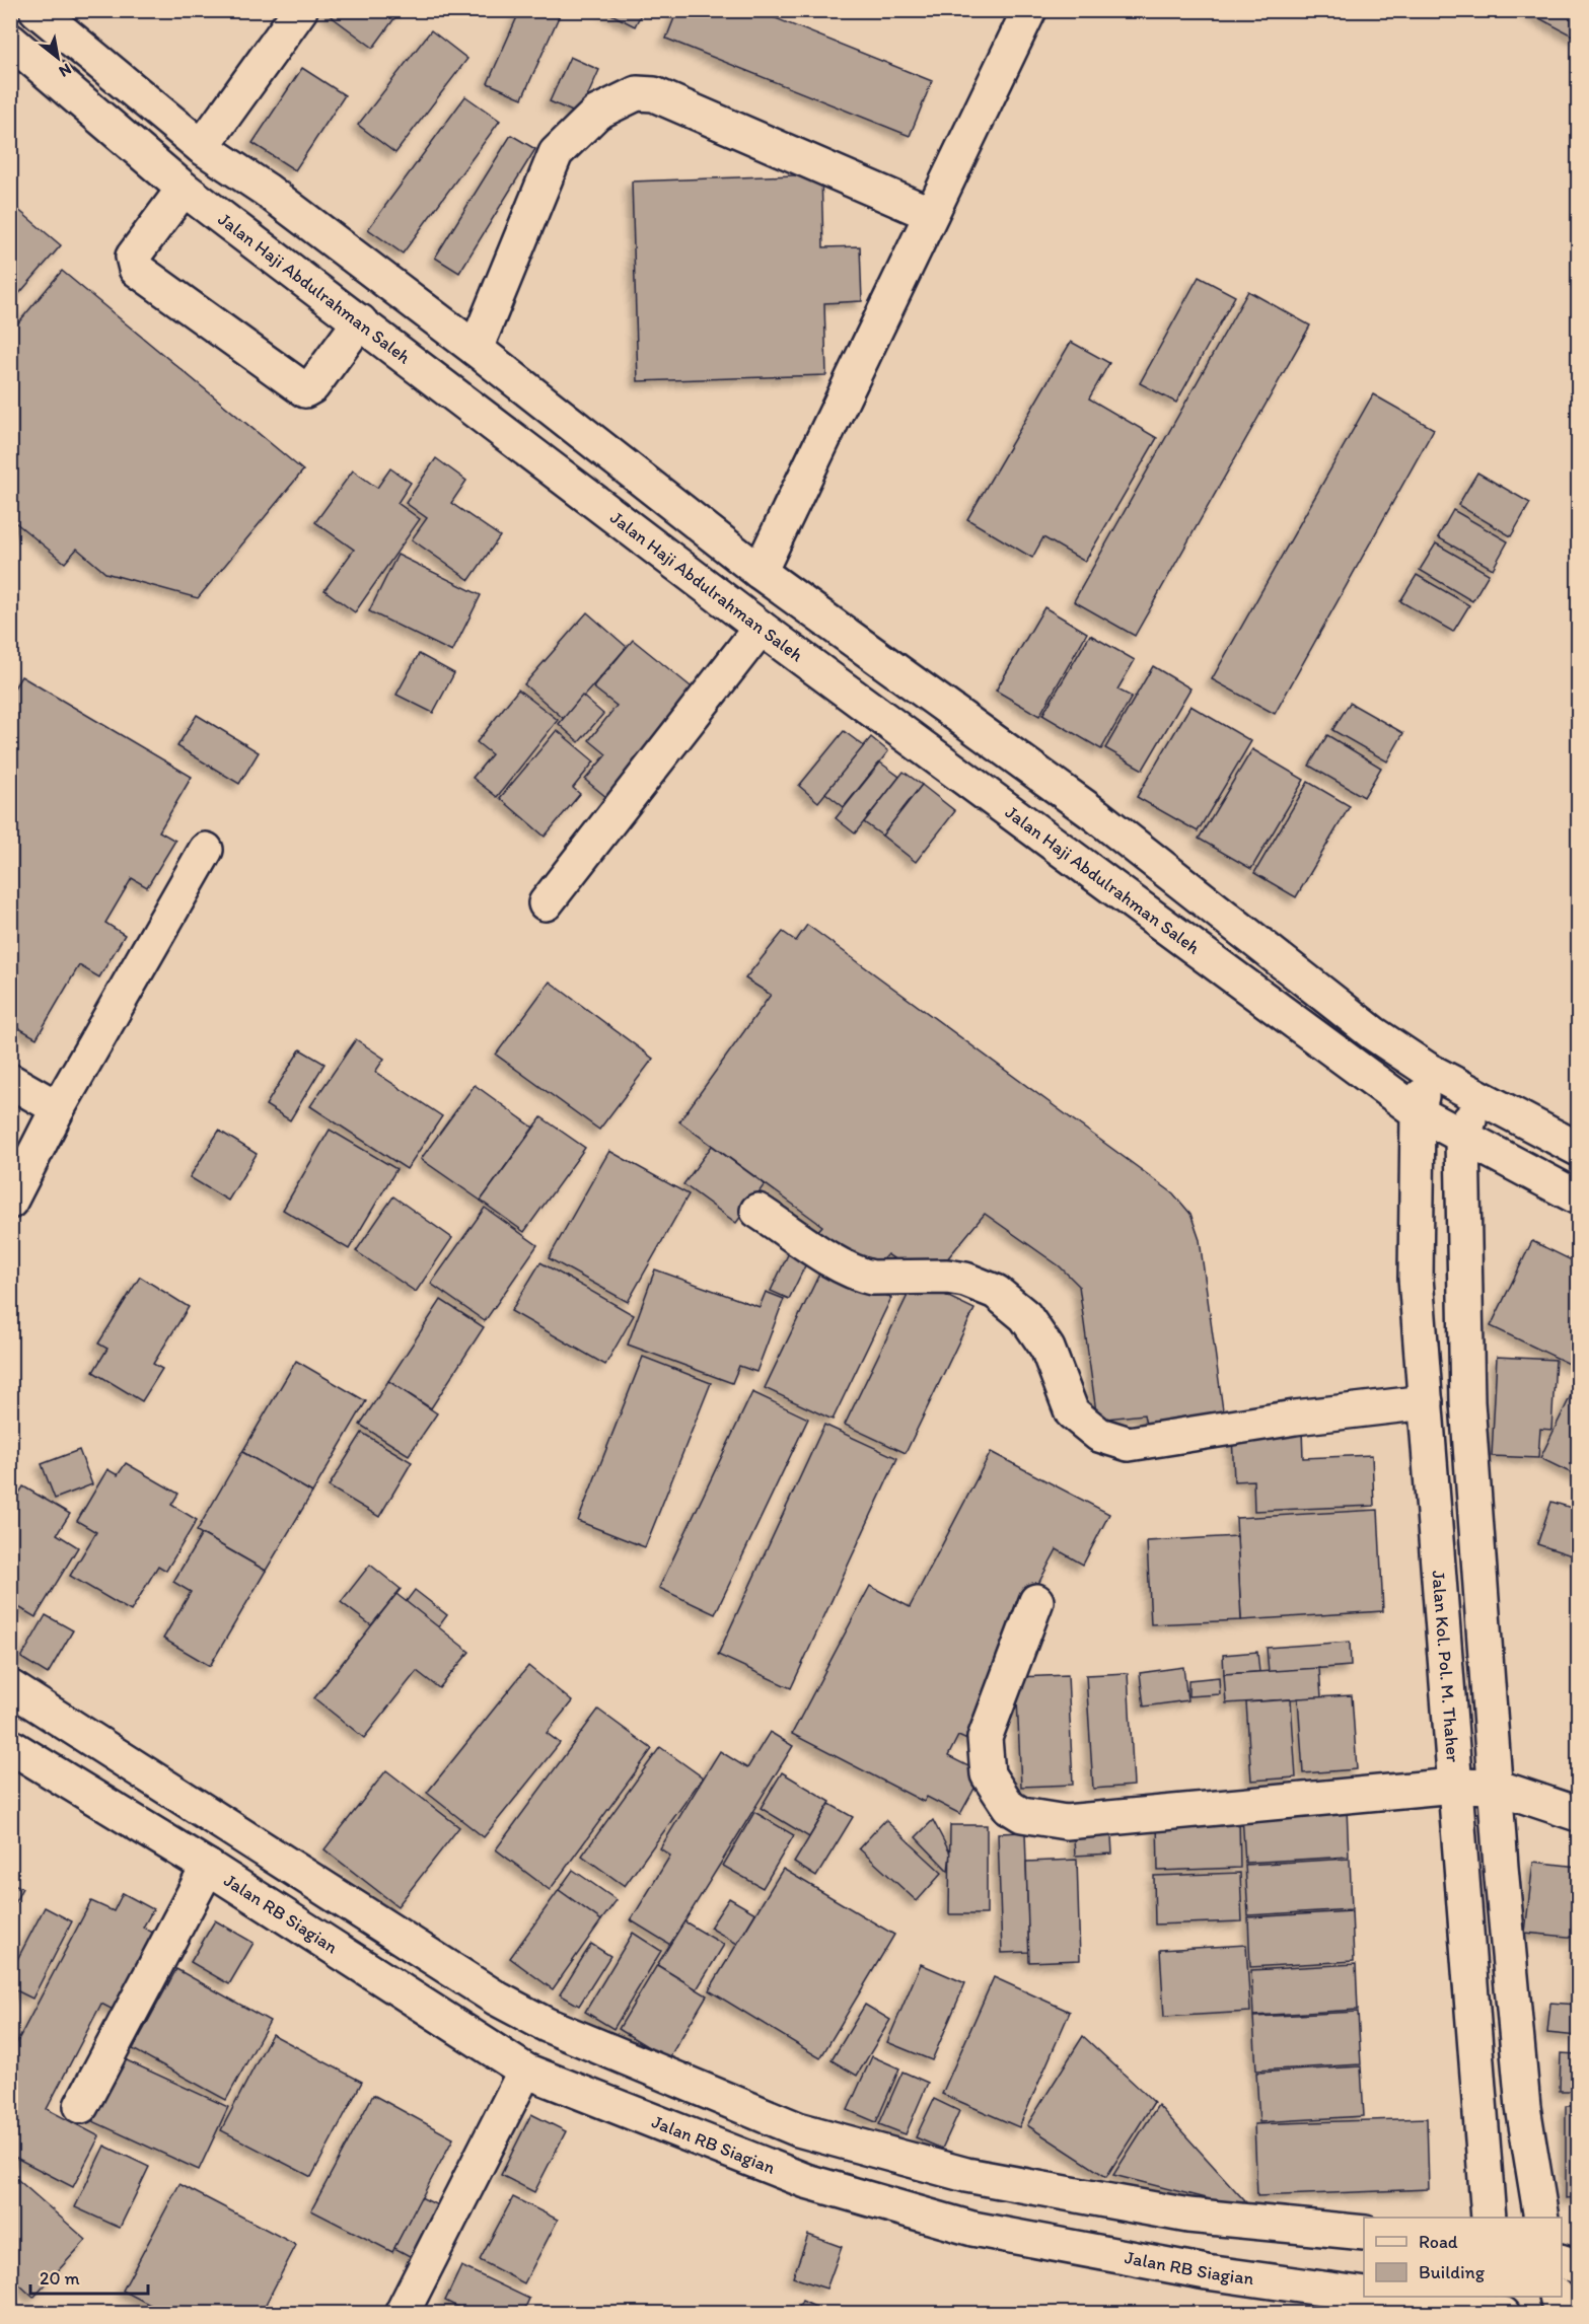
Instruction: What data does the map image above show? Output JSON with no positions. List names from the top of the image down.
{
  "streets": {
    "main road": ["Jalan Haji Abdulrahman Saleh", "Jalan Kol. Pol. M. Thaher", "Jalan RB Siagian"]
  },
  "crossings": [
    ["Jalan Haji Abdulrahman Saleh", "Jalan Kol. Pol. M. Thaher"]
  ],
  "legend": ["Road", "Building"],
  "scale_bar": "20 m",
  "north": "bottom right"
}
